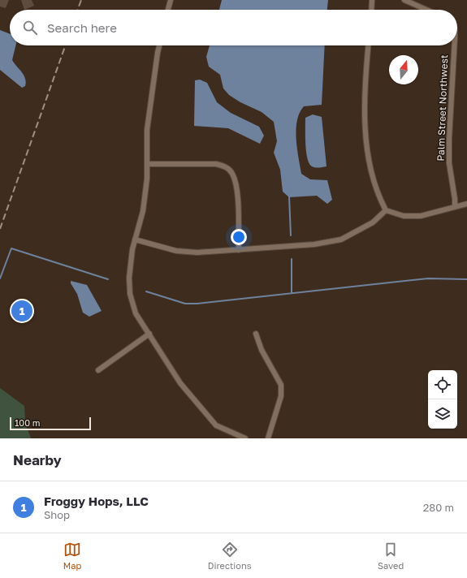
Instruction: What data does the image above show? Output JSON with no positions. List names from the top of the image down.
{
  "streets": {
    "street": ["Palm Street Northwest"]
  },
  "scale_bar": "100 m",
  "north": "top",
  "page": {
    "search": "Search here",
    "pins": "1",
    "scale": "100 m",
    "heading": "Nearby",
    "list": [
      {
        "mark": "1",
        "name": "Froggy Hops, LLC",
        "note": "Shop",
        "value": "280 m"
      }
    ],
    "nav": ["Map", "Directions", "Saved"]
  }
}
